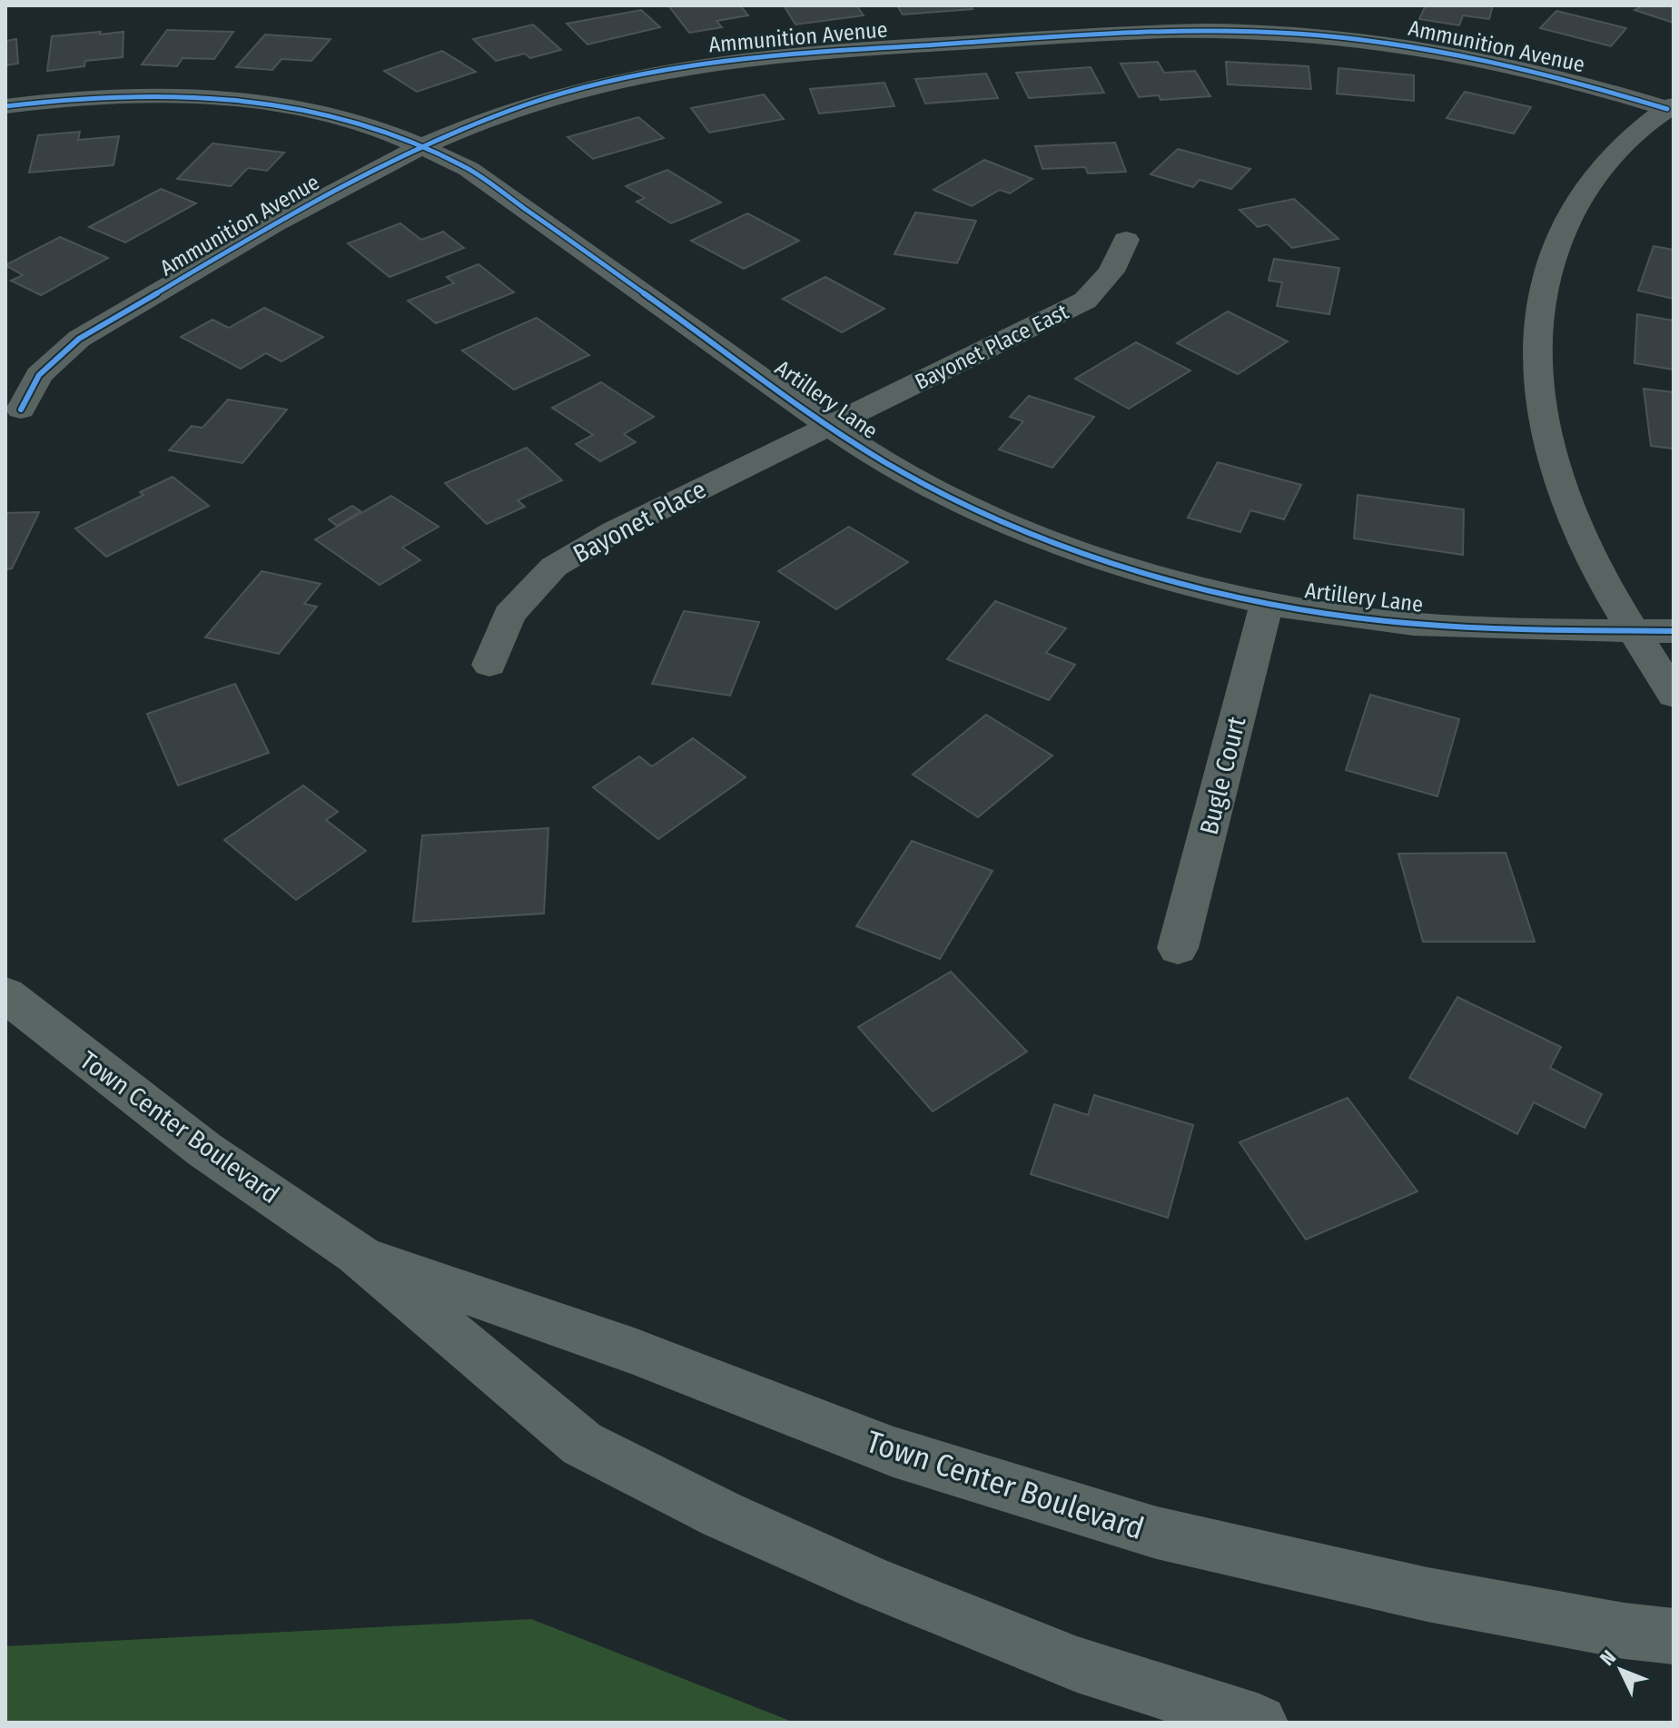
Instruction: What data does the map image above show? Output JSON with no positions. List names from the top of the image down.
{
  "streets": {
    "street": [
      "Ammunition Avenue",
      "Bayonet Place East",
      "Artillery Lane",
      "Bayonet Place",
      "Bugle Court",
      "Town Center Boulevard"
    ]
  },
  "crossings": [
    ["Ammunition Avenue", "Artillery Lane"],
    ["Bayonet Place East", "Artillery Lane"],
    ["Bayonet Place East", "Bayonet Place"],
    ["Artillery Lane", "Bayonet Place"],
    ["Artillery Lane", "Bugle Court"]
  ],
  "north": "top left"
}
